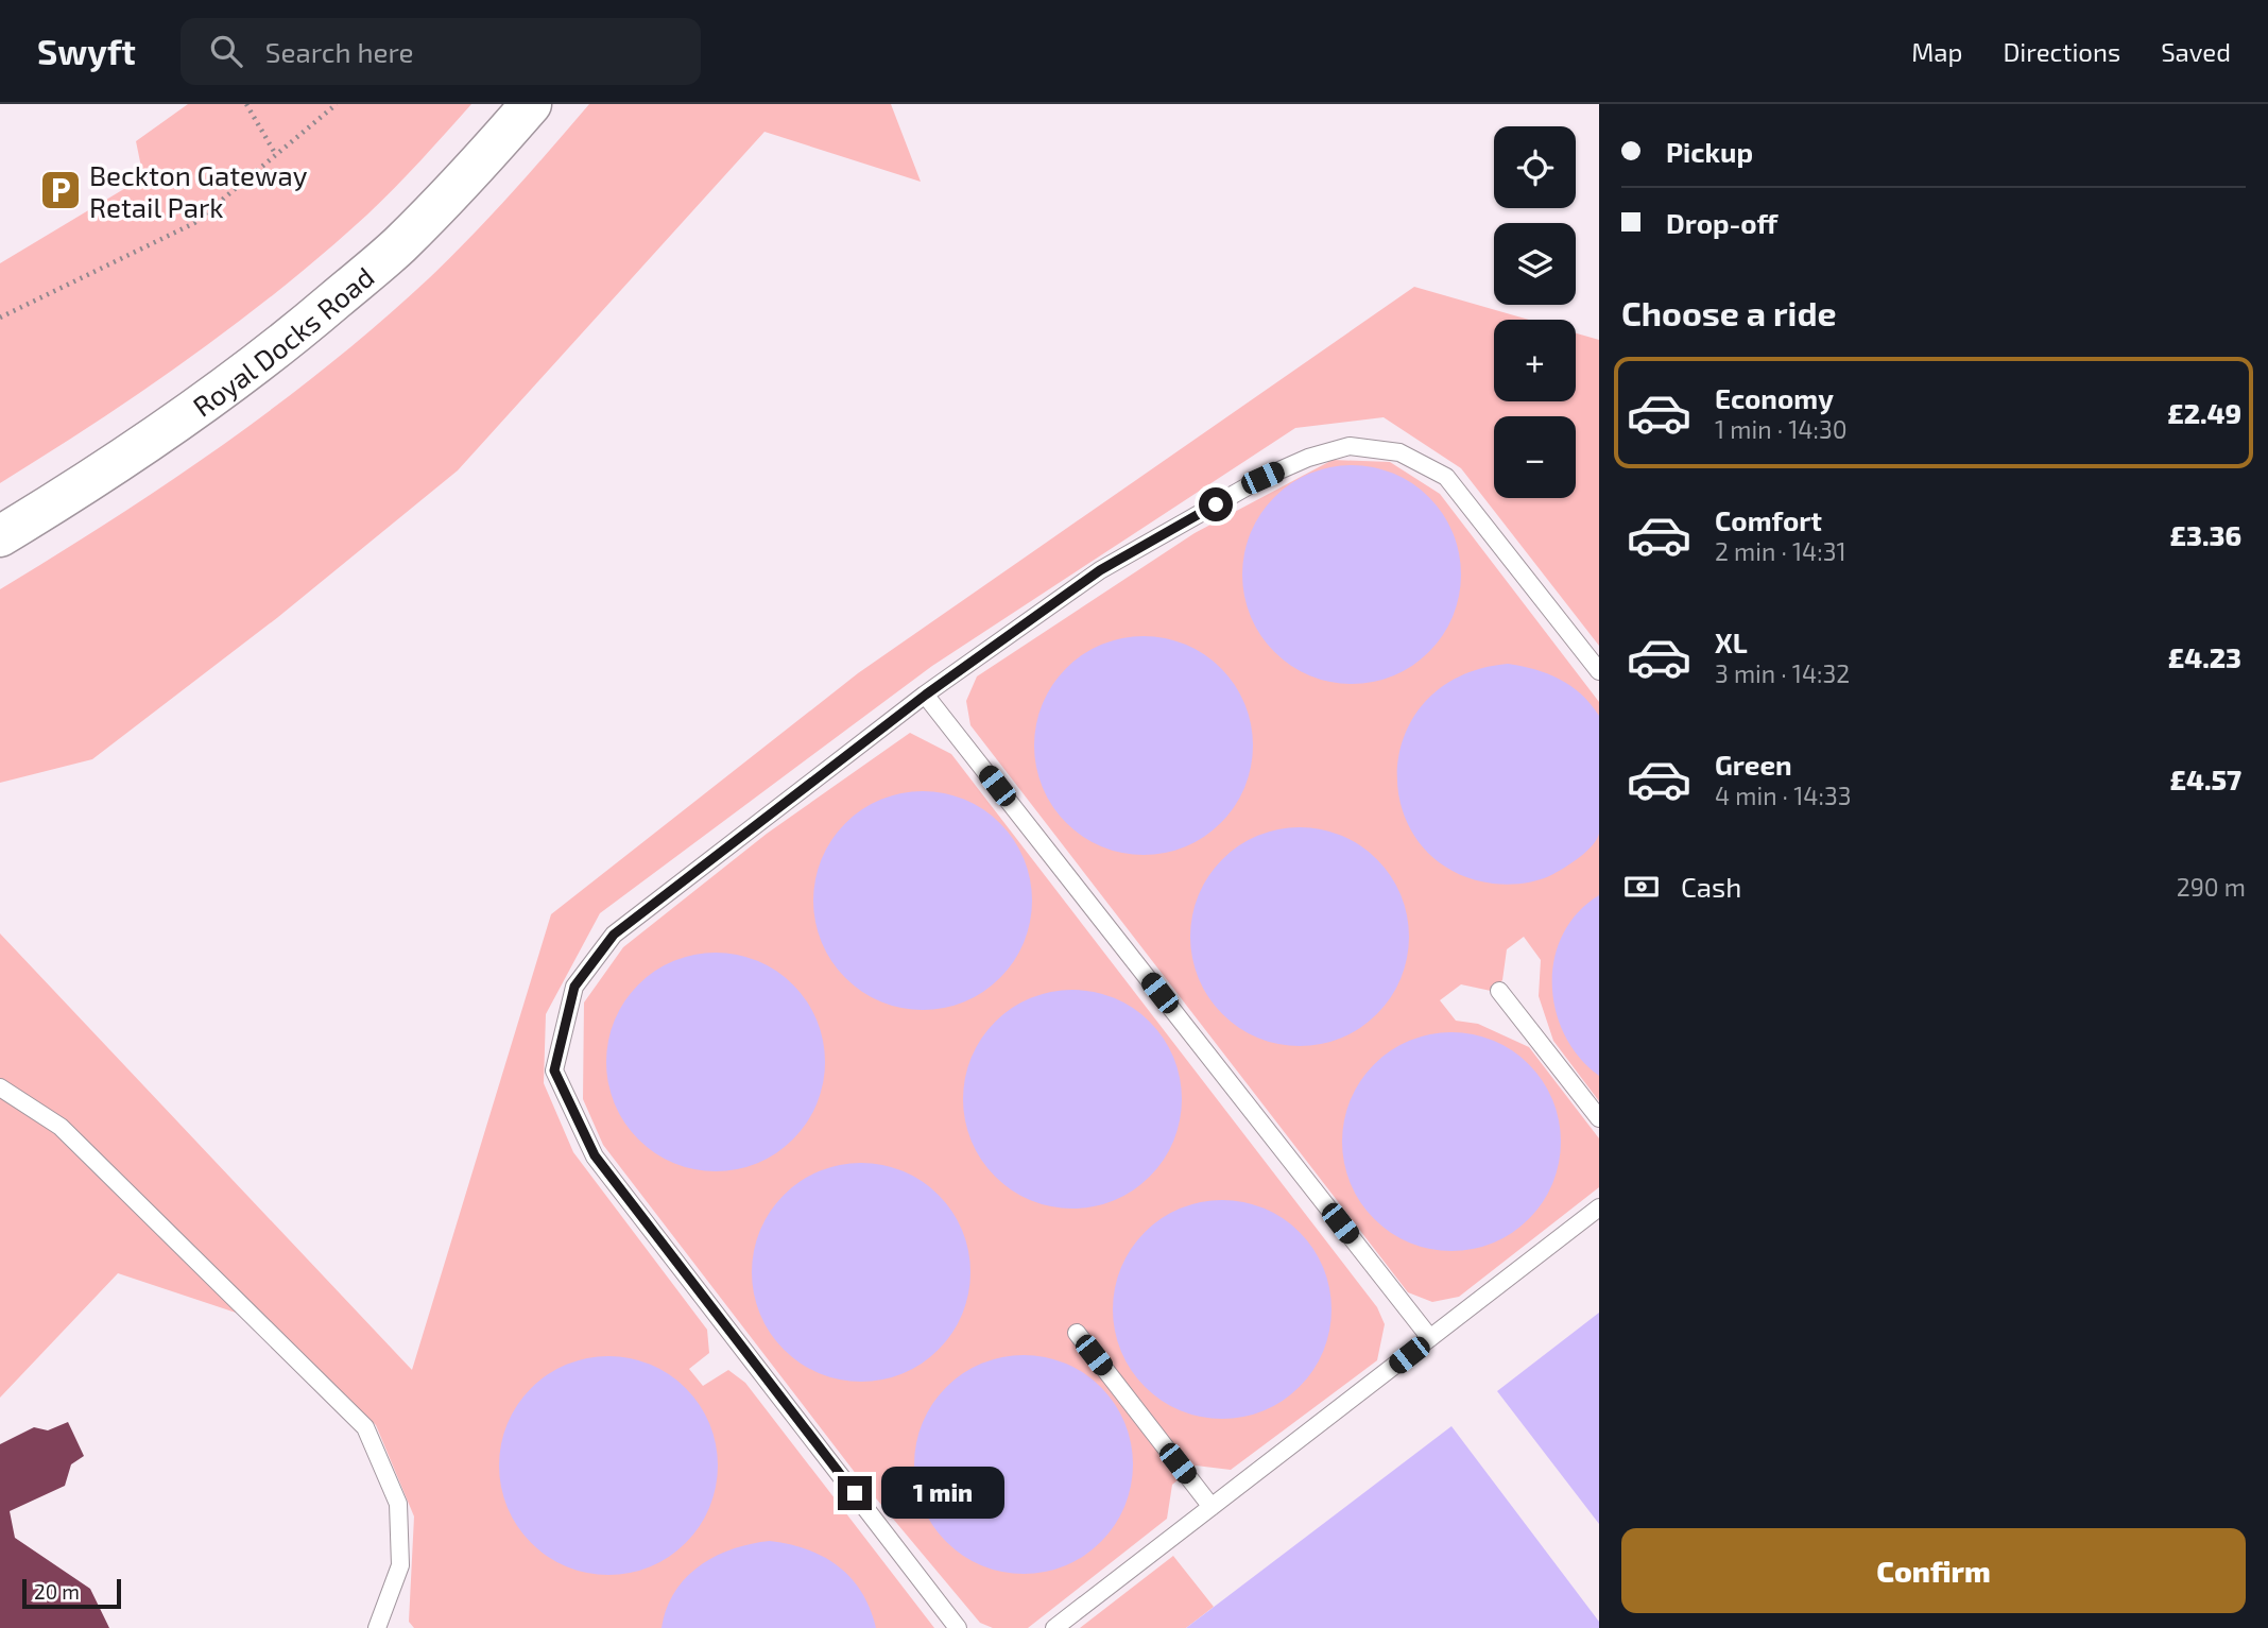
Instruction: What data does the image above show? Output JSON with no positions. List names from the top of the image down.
{
  "streets": {
    "highway": ["Royal Docks Road"]
  },
  "places": {
    "parking": ["Beckton Gateway Retail Park"]
  },
  "scale_bar": "20 m",
  "page": {
    "header": "Swyft",
    "search": "Search here",
    "nav": ["Map", "Directions", "Saved"],
    "banner": ["Pickup", "Drop-off"],
    "map_buttons": ["+", "−"],
    "heading": "Choose a ride",
    "list": [
      {
        "name": "Economy",
        "note": "1 min · 14:30",
        "value": "£2.49"
      },
      {
        "name": "Comfort",
        "note": "2 min · 14:31",
        "value": "£3.36"
      },
      {
        "name": "XL",
        "note": "3 min · 14:32",
        "value": "£4.23"
      },
      {
        "name": "Green",
        "note": "4 min · 14:33",
        "value": "£4.57"
      }
    ],
    "pay": ["Cash", "290 m"],
    "bubble": "1 min",
    "buttons": "Confirm",
    "scale": "20 m"
  }
}
